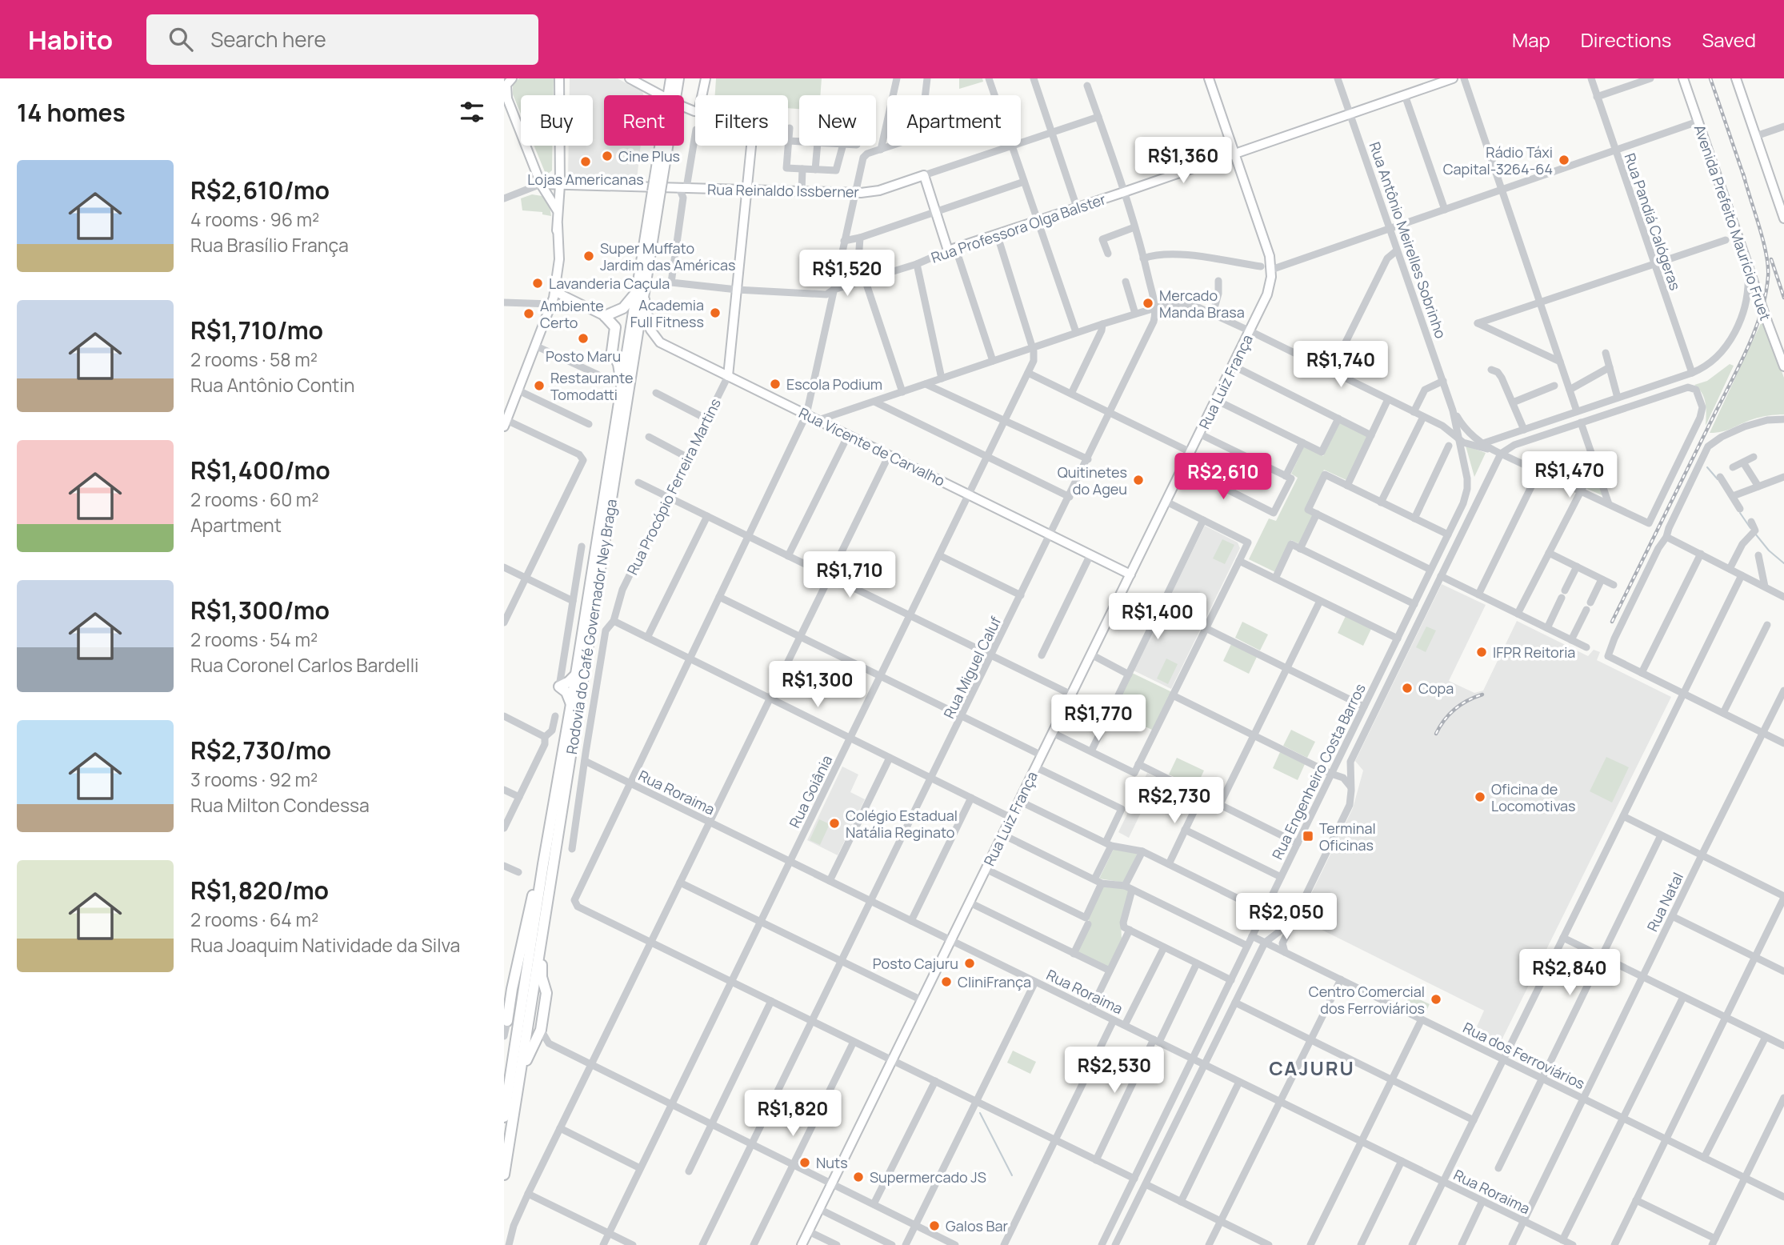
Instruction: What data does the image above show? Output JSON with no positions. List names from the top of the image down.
{
  "streets": {
    "highway": ["Rodovia do Café Governador Ney Braga"],
    "main road": [
      "Rua Reinaldo Issberner",
      "Avenida Prefeito Maurício Fruet",
      "Rua Professora Olga Balster",
      "Rua Luiz França",
      "Rua Vicente de Carvalho",
      "Rua Procópio Ferreira Martins"
    ],
    "street": [
      "Rua Pandiá Calógeras",
      "Rua Antônio Meirelles Sobrinho",
      "Rua Miguel Caluf",
      "Rua Engenheiro Costa Barros",
      "Rua Goiânia",
      "Rua Roraima",
      "Rua Natal",
      "Rua dos Ferroviários"
    ]
  },
  "crossings": [
    ["Rua Reinaldo Issberner", "Rua Professora Olga Balster"],
    ["Rua Reinaldo Issberner", "Rua Procópio Ferreira Martins"],
    ["Rua Reinaldo Issberner", "Rodovia do Café Governador Ney Braga"],
    ["Rua Reinaldo Issberner", "Rua Miguel Caluf"],
    ["Rua Professora Olga Balster", "Rua Antônio Meirelles Sobrinho"],
    ["Rua Professora Olga Balster", "Rua Luiz França"],
    ["Rua Professora Olga Balster", "Rua Procópio Ferreira Martins"],
    ["Rua Professora Olga Balster", "Rua Miguel Caluf"],
    ["Rua Antônio Meirelles Sobrinho", "Rua Engenheiro Costa Barros"],
    ["Rua Luiz França", "Rua Vicente de Carvalho"],
    ["Rua Luiz França", "Rua Roraima"],
    ["Rua Vicente de Carvalho", "Rua Procópio Ferreira Martins"],
    ["Rua Vicente de Carvalho", "Rodovia do Café Governador Ney Braga"],
    ["Rua Vicente de Carvalho", "Rua Miguel Caluf"],
    ["Rua Vicente de Carvalho", "Rua Goiânia"],
    ["Rua Procópio Ferreira Martins", "Rua Roraima"],
    ["Rua Miguel Caluf", "Rua Roraima"],
    ["Rua Engenheiro Costa Barros", "Rua Roraima"],
    ["Rua Engenheiro Costa Barros", "Rua dos Ferroviários"],
    ["Rua Goiânia", "Rua Roraima"],
    ["Rua Roraima", "Rua Natal"],
    ["Rua Natal", "Rua dos Ferroviários"]
  ],
  "districts": ["CAJURU"],
  "places": {
    "other": [
      "Cine Plus",
      "Rádio Táxi Capital-3264-64",
      "Lojas Americanas",
      "Super Muffato Jardim das Américas",
      "Lavanderia Caçula",
      "Mercado Manda Brasa",
      "Academia Full Fitness",
      "Ambiente Certo",
      "Posto Maru",
      "Escola Podium",
      "Restaurante Tomodatti",
      "Quitinetes do Ageu",
      "IFPR Reitoria",
      "Copa",
      "Oficina de Locomotivas",
      "Colégio Estadual Natália Reginato",
      "Posto Cajuru",
      "CliniFrança",
      "Centro Comercial dos Ferroviários",
      "Nuts",
      "Supermercado JS",
      "Galos Bar"
    ],
    "transit": ["Terminal Oficinas"]
  },
  "page": {
    "header": "Habito",
    "search": "Search here",
    "nav": ["Map", "Directions", "Saved"],
    "heading": "14 homes",
    "chip": [
      "Buy",
      "Rent",
      "Filters",
      "New",
      "Apartment"
    ],
    "price": [
      "R$1,360",
      "R$1,520",
      "R$1,740",
      "R$1,470",
      "R$2,610",
      "R$1,710",
      "R$1,400",
      "R$1,300",
      "R$1,770",
      "R$2,730",
      "R$2,050",
      "R$2,840",
      "R$2,530",
      "R$1,820"
    ],
    "list": [
      {
        "name": "R$2,610/mo",
        "note": "4 rooms · 96 m² · Rua Brasílio França"
      },
      {
        "name": "R$1,710/mo",
        "note": "2 rooms · 58 m² · Rua Antônio Contin"
      },
      {
        "name": "R$1,400/mo",
        "note": "2 rooms · 60 m² · Apartment"
      },
      {
        "name": "R$1,300/mo",
        "note": "2 rooms · 54 m² · Rua Coronel Carlos Bardelli"
      },
      {
        "name": "R$2,730/mo",
        "note": "3 rooms · 92 m² · Rua Milton Condessa"
      },
      {
        "name": "R$1,820/mo",
        "note": "2 rooms · 64 m² · Rua Joaquim Natividade da Silva"
      }
    ]
  }
}
